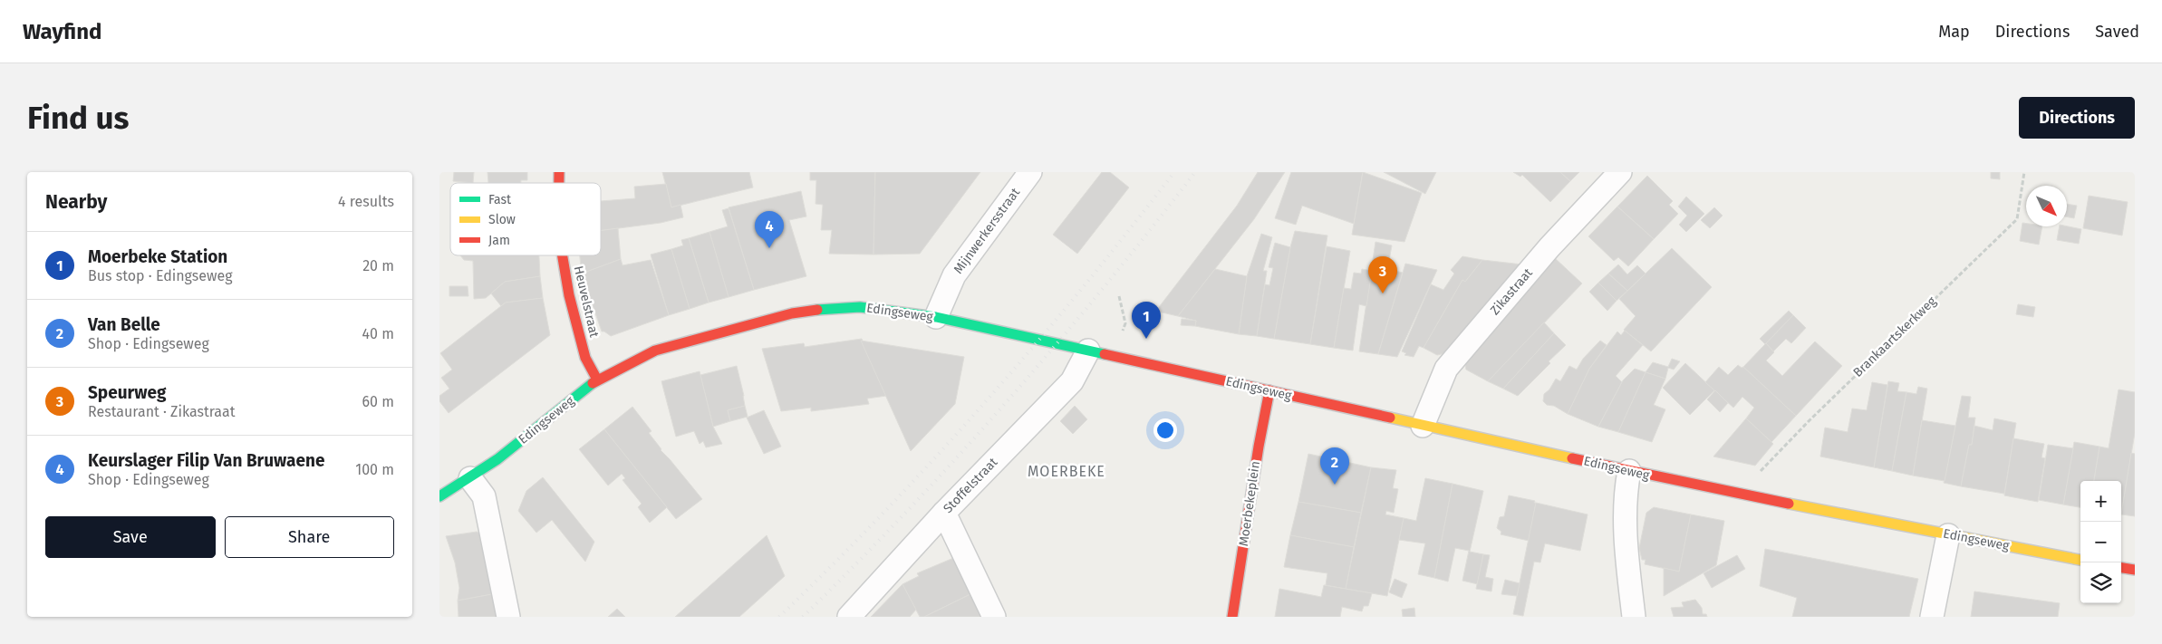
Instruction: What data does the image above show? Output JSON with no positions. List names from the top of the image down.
{
  "streets": {
    "main road": ["Heuvelstraat", "Edingseweg", "Moerbekeplein"],
    "street": ["Mijnwerkersstraat", "Zikastraat", "Stoffelstraat"],
    "path": ["Brankaartskerkweg"]
  },
  "crossings": [
    ["Mijnwerkersstraat", "Edingseweg"],
    ["Zikastraat", "Edingseweg"],
    ["Heuvelstraat", "Edingseweg"],
    ["Edingseweg", "Brankaartskerkweg"],
    ["Edingseweg", "Stoffelstraat"],
    ["Edingseweg", "Moerbekeplein"]
  ],
  "districts": ["MOERBEKE"],
  "legend": ["Fast", "Slow", "Jam"],
  "north": "bottom right",
  "page": {
    "header": "Wayfind",
    "nav": ["Map", "Directions", "Saved"],
    "buttons": [
      "Directions",
      ["Save", "Share"]
    ],
    "title": "Find us",
    "heading": ["Nearby", "4 results"],
    "pins": [
      "4",
      "3",
      "1",
      "2"
    ],
    "list": [
      {
        "mark": "1",
        "name": "Moerbeke Station",
        "note": "Bus stop · Edingseweg",
        "value": "20 m"
      },
      {
        "mark": "2",
        "name": "Van Belle",
        "note": "Shop · Edingseweg",
        "value": "40 m"
      },
      {
        "mark": "3",
        "name": "Speurweg",
        "note": "Restaurant · Zikastraat",
        "value": "60 m"
      },
      {
        "mark": "4",
        "name": "Keurslager Filip Van Bruwaene",
        "note": "Shop · Edingseweg",
        "value": "100 m"
      }
    ],
    "map_buttons": ["+", "−"]
  }
}
